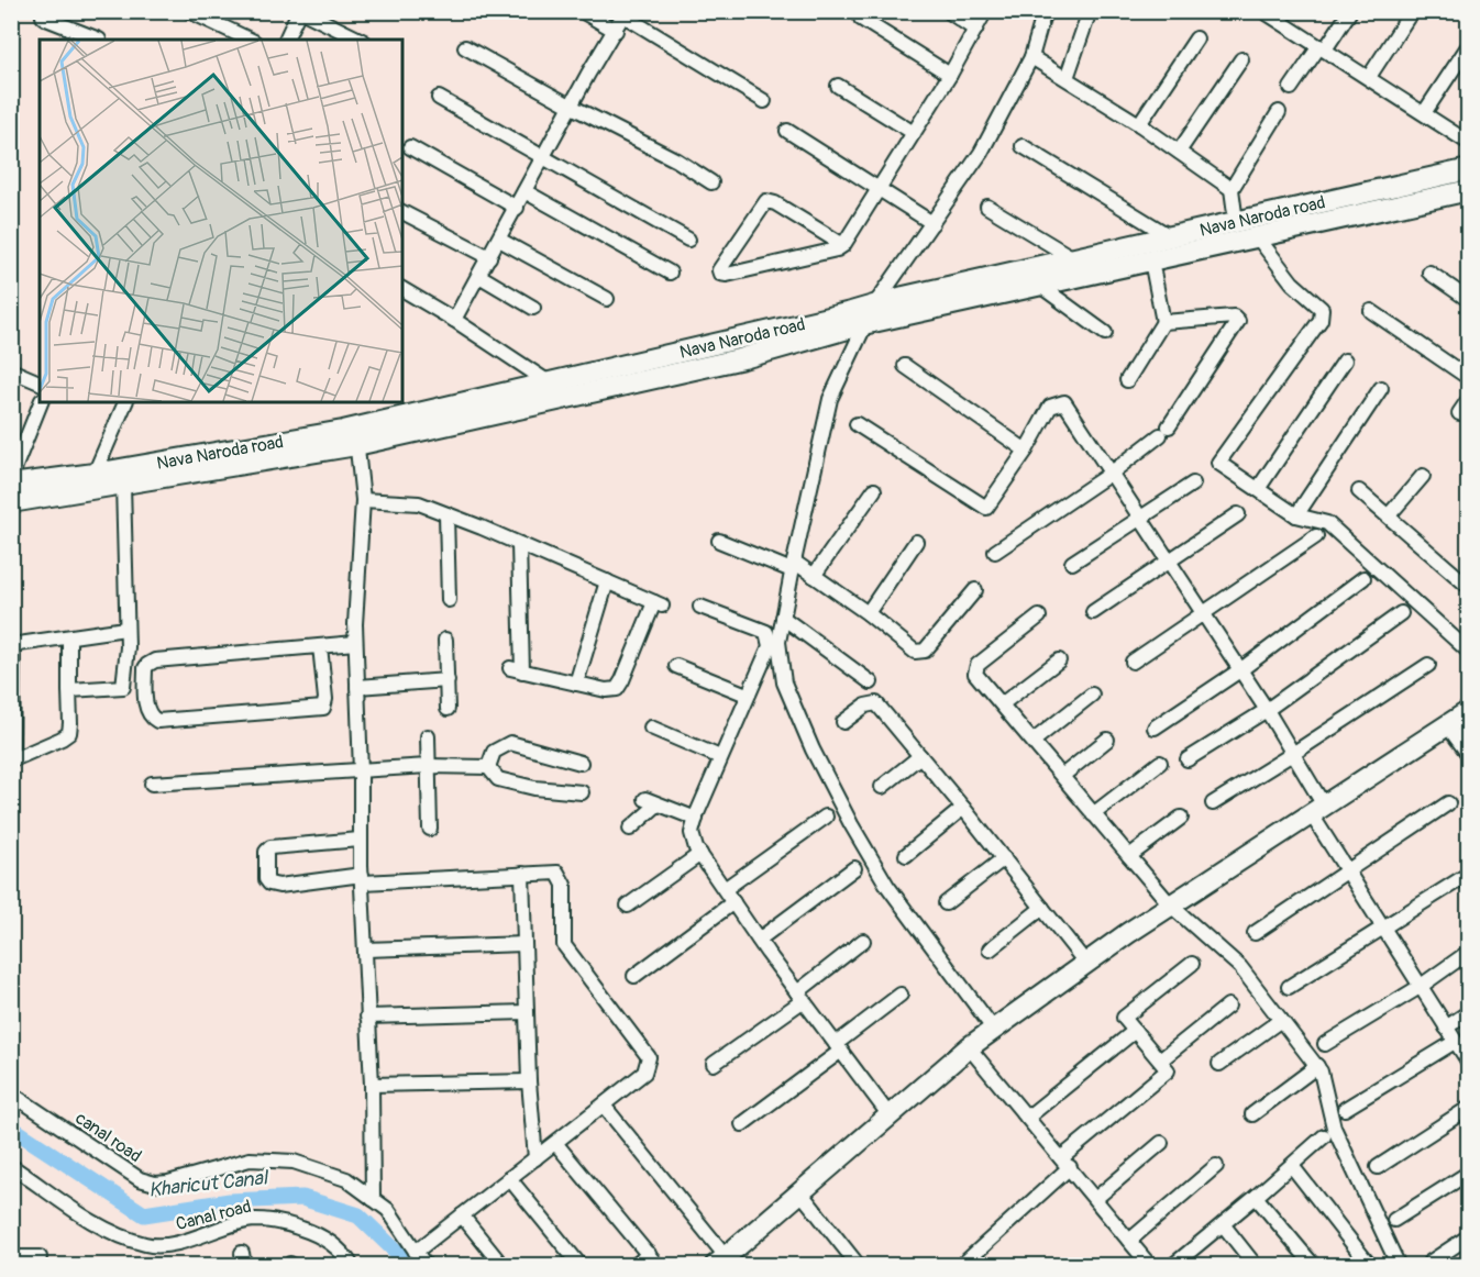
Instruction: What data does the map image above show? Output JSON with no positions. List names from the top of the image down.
{
  "streets": {
    "street": ["Nava Naroda road", "canal road", "Canal road"]
  },
  "water": ["Kharicut Canal"]
}
